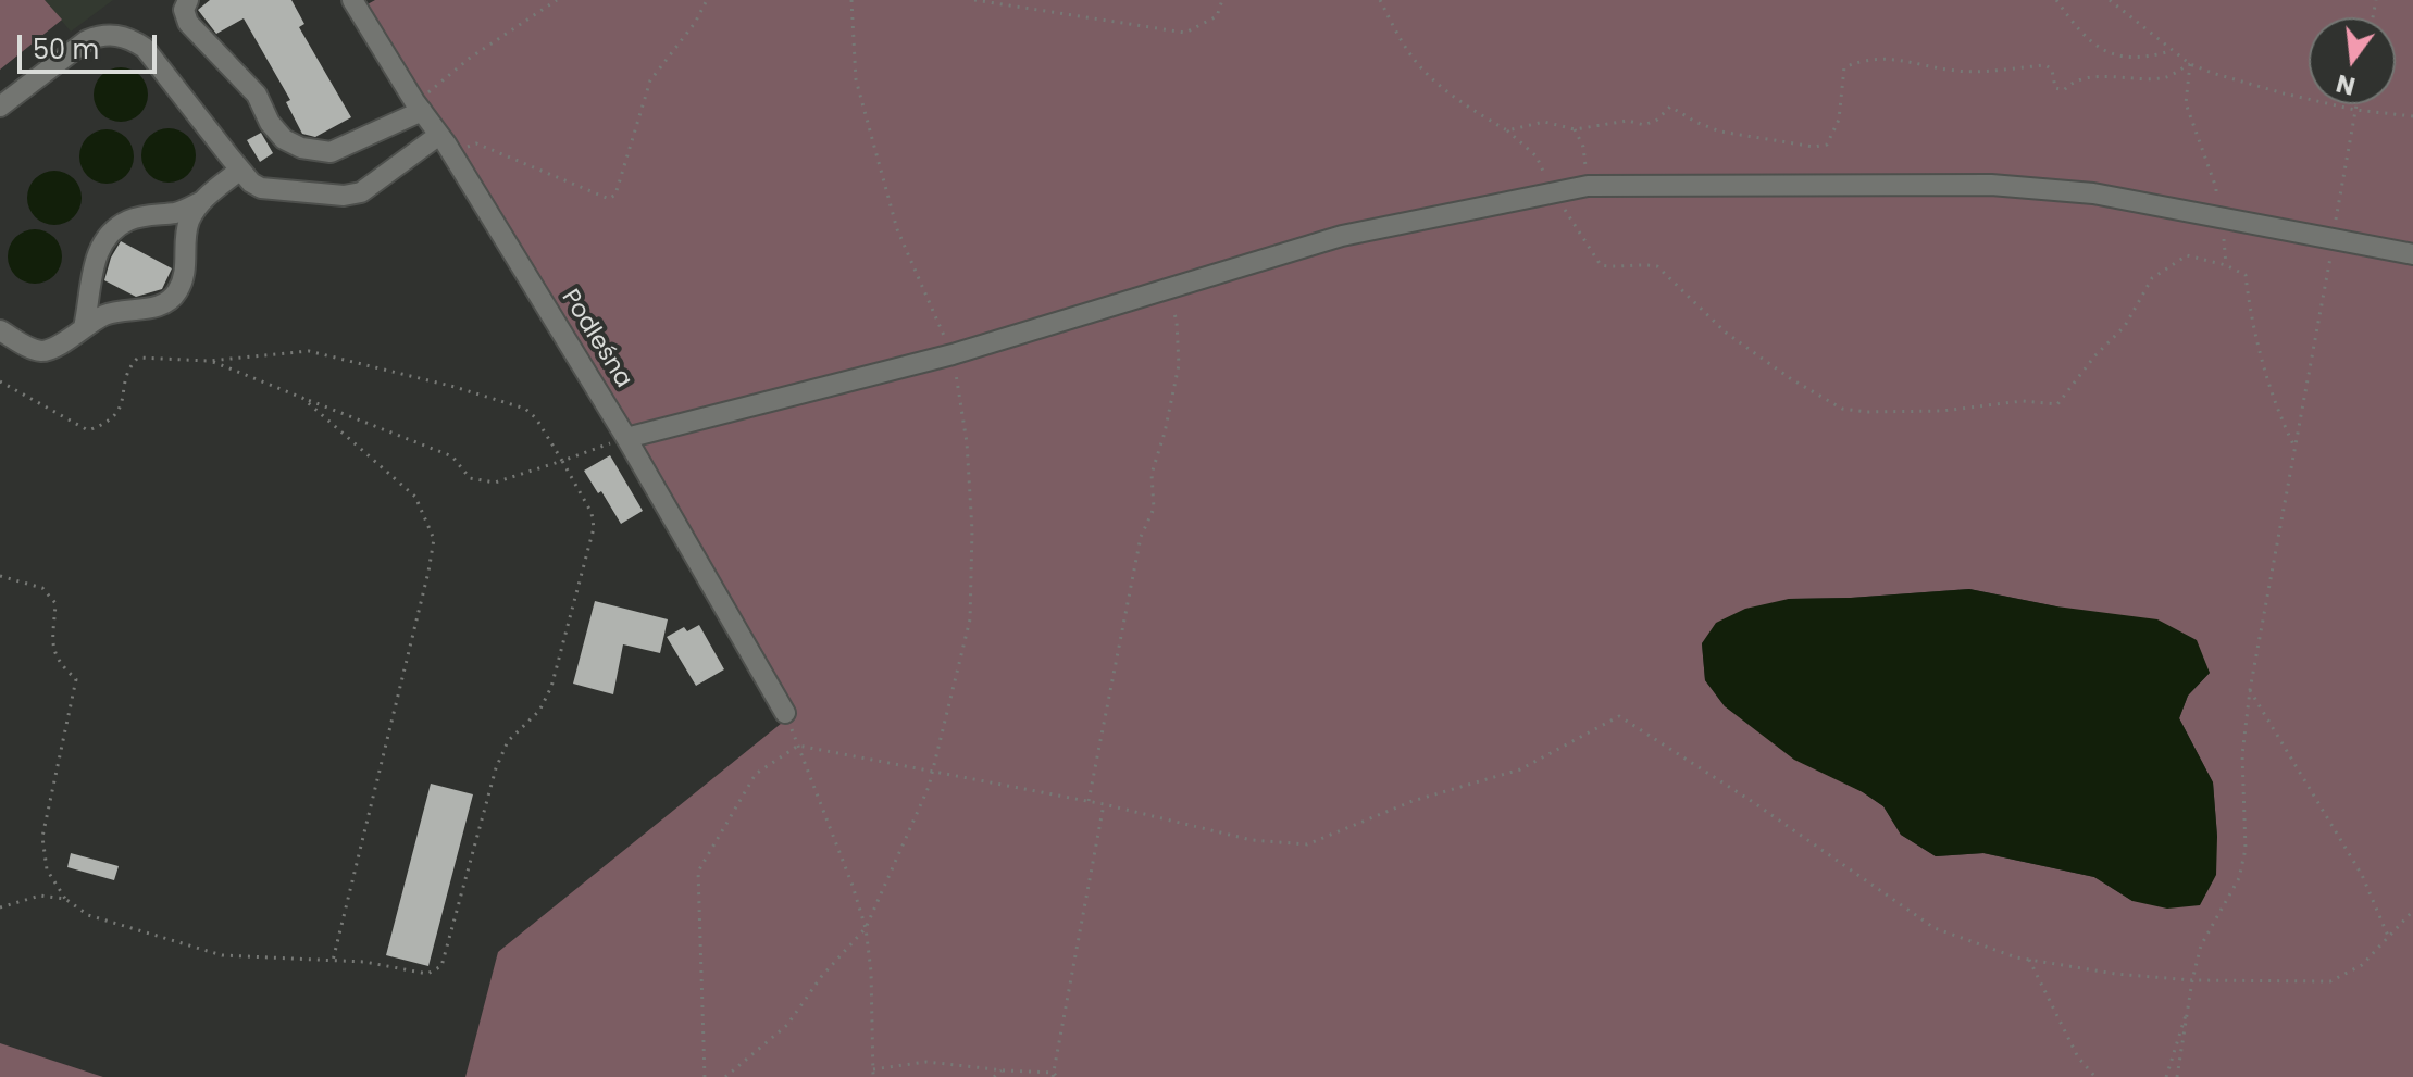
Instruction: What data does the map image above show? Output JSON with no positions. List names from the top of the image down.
{
  "streets": {
    "street": ["Podleśna"]
  },
  "scale_bar": "50 m",
  "north": "bottom"
}
